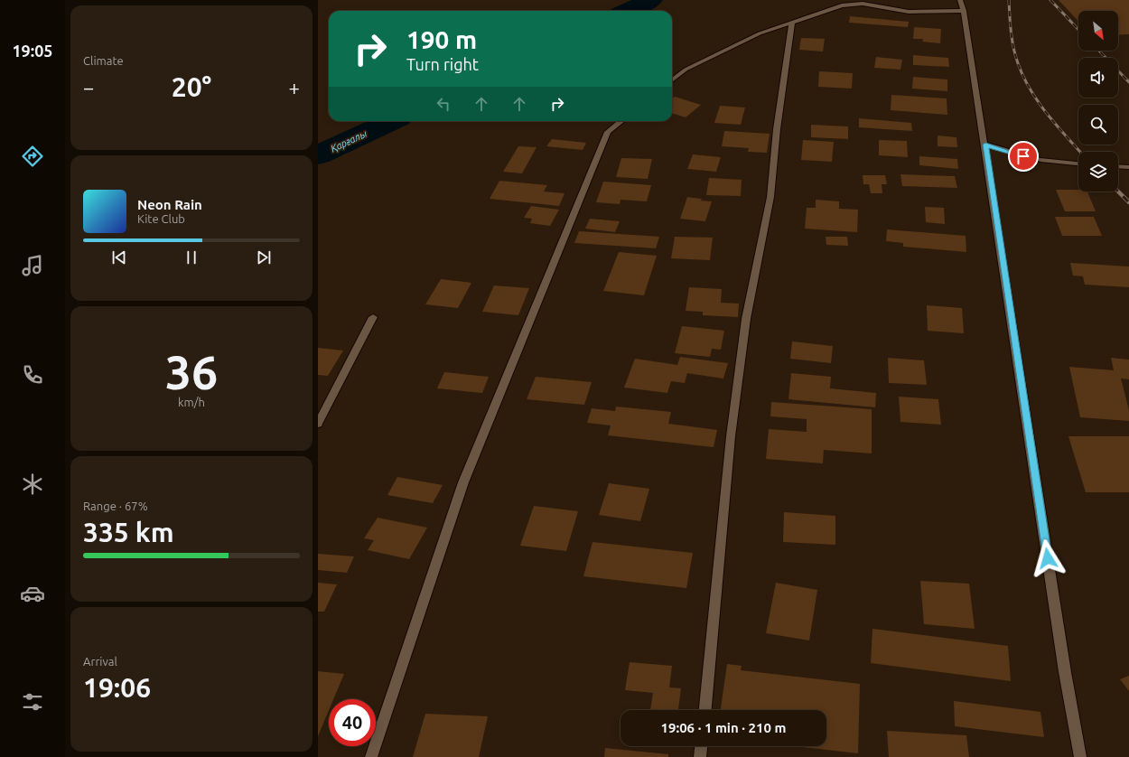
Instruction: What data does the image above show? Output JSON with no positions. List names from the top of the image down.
{
  "water": ["Қарғалы"],
  "north": "bottom right",
  "page": {
    "tabs": "19:05",
    "tile": [
      "Climate",
      ["36", "km/h"],
      ["Range · 67%", "335 km"],
      ["Arrival", "19:06"]
    ],
    "turn": ["190 m", "Turn right"],
    "heat": ["−", "20°", "+"],
    "song": ["Neon Rain", "Kite Club"],
    "limit": "40",
    "trip": "19:06 · 1 min · 210 m"
  }
}
